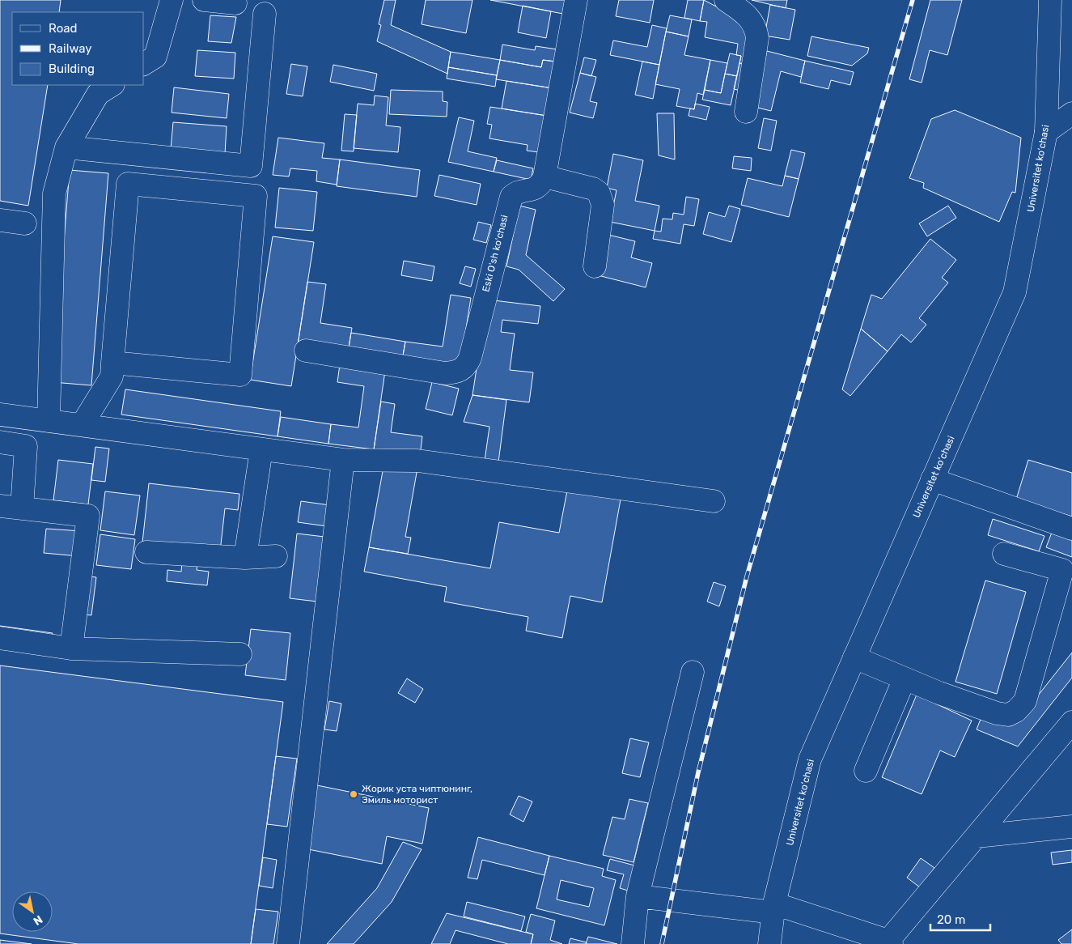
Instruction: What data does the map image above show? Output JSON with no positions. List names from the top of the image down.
{
  "streets": {
    "main road": ["Universitet kо‘chasi", "Eski Oʻsh koʻchasi"]
  },
  "places": ["Жорик уста чиптюнинг, Эмиль моторист"],
  "legend": ["Road", "Railway", "Building"],
  "scale_bar": "20 m",
  "north": "bottom right"
}
